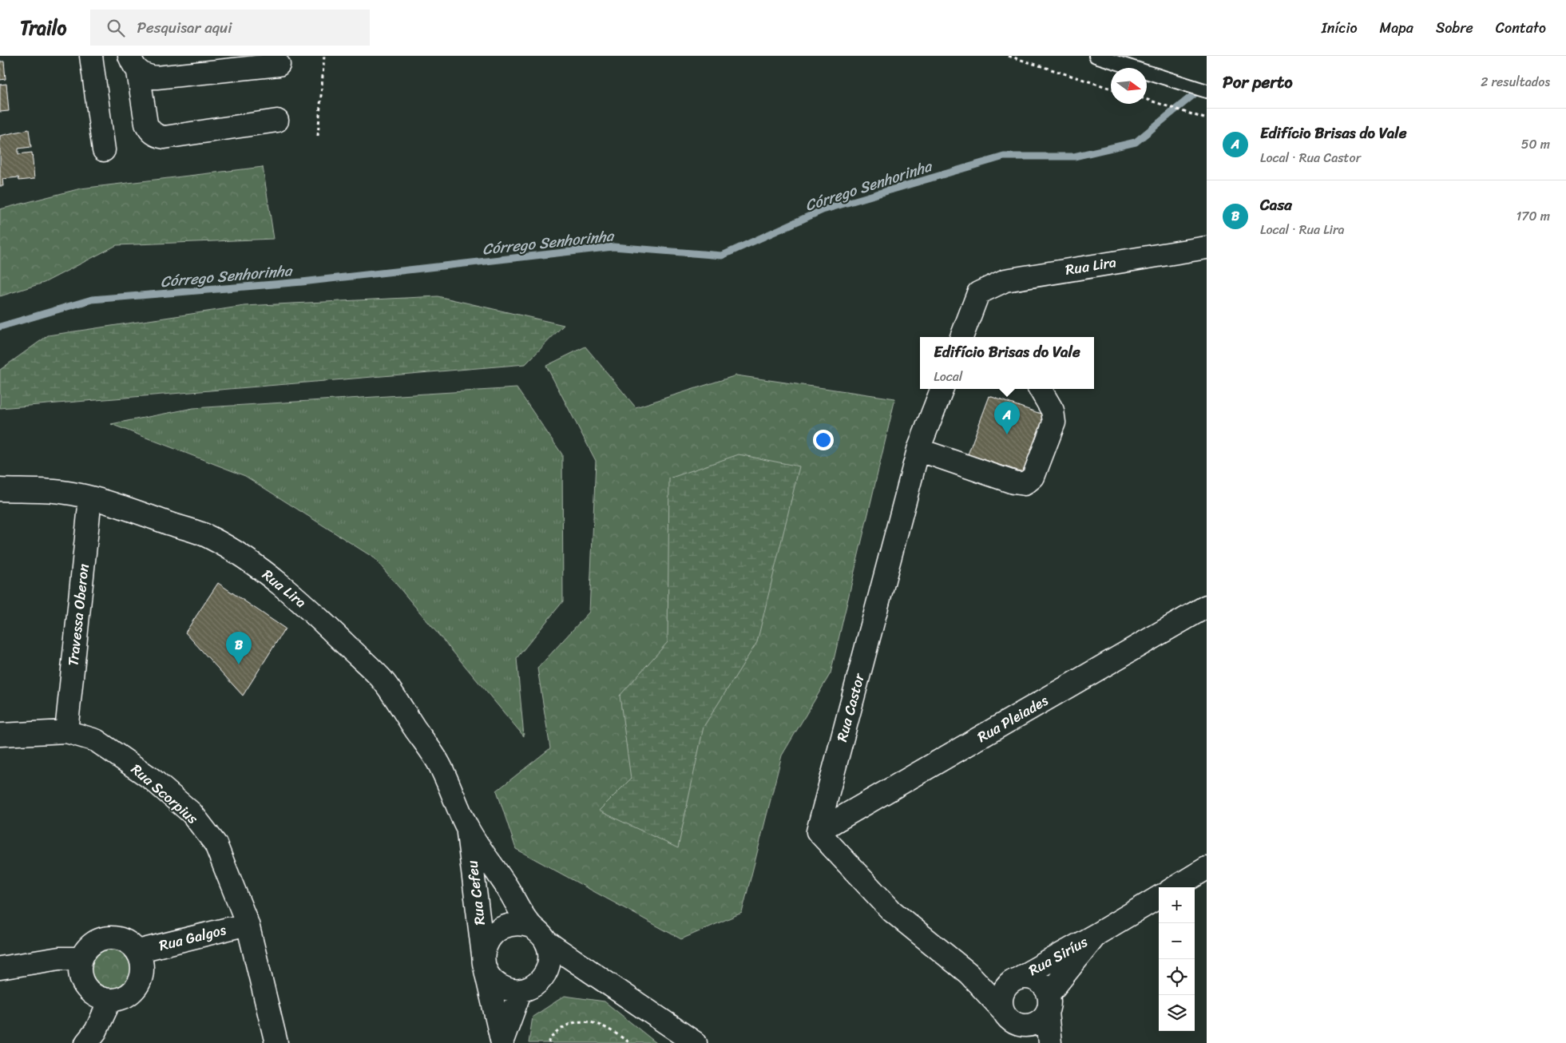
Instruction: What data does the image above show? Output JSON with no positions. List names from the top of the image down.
{
  "streets": {
    "street": [
      "Rua Lira",
      "Travessa Oberon",
      "Rua Castor",
      "Rua Pleiades",
      "Rua Scorpius",
      "Rua Cefeu",
      "Rua Galgos",
      "Rua Siríus"
    ]
  },
  "crossings": [
    ["Rua Lira", "Travessa Oberon"],
    ["Rua Lira", "Rua Cefeu"],
    ["Travessa Oberon", "Rua Scorpius"],
    ["Rua Castor", "Rua Pleiades"],
    ["Rua Scorpius", "Rua Galgos"]
  ],
  "water": ["Córrego Senhorinha"],
  "north": "right",
  "page": {
    "header": "Trailo",
    "search": "Pesquisar aqui",
    "nav": [
      "Início",
      "Mapa",
      "Sobre",
      "Contato"
    ],
    "heading": ["Por perto", "2 resultados"],
    "list": [
      {
        "mark": "A",
        "name": "Edifício Brisas do Vale",
        "note": "Local · Rua Castor",
        "value": "50 m"
      },
      {
        "mark": "B",
        "name": "Casa",
        "note": "Local · Rua Lira",
        "value": "170 m"
      }
    ],
    "popup": ["Edifício Brisas do Vale", "Local"],
    "pins": ["A", "B"],
    "map_buttons": ["+", "−"]
  }
}
